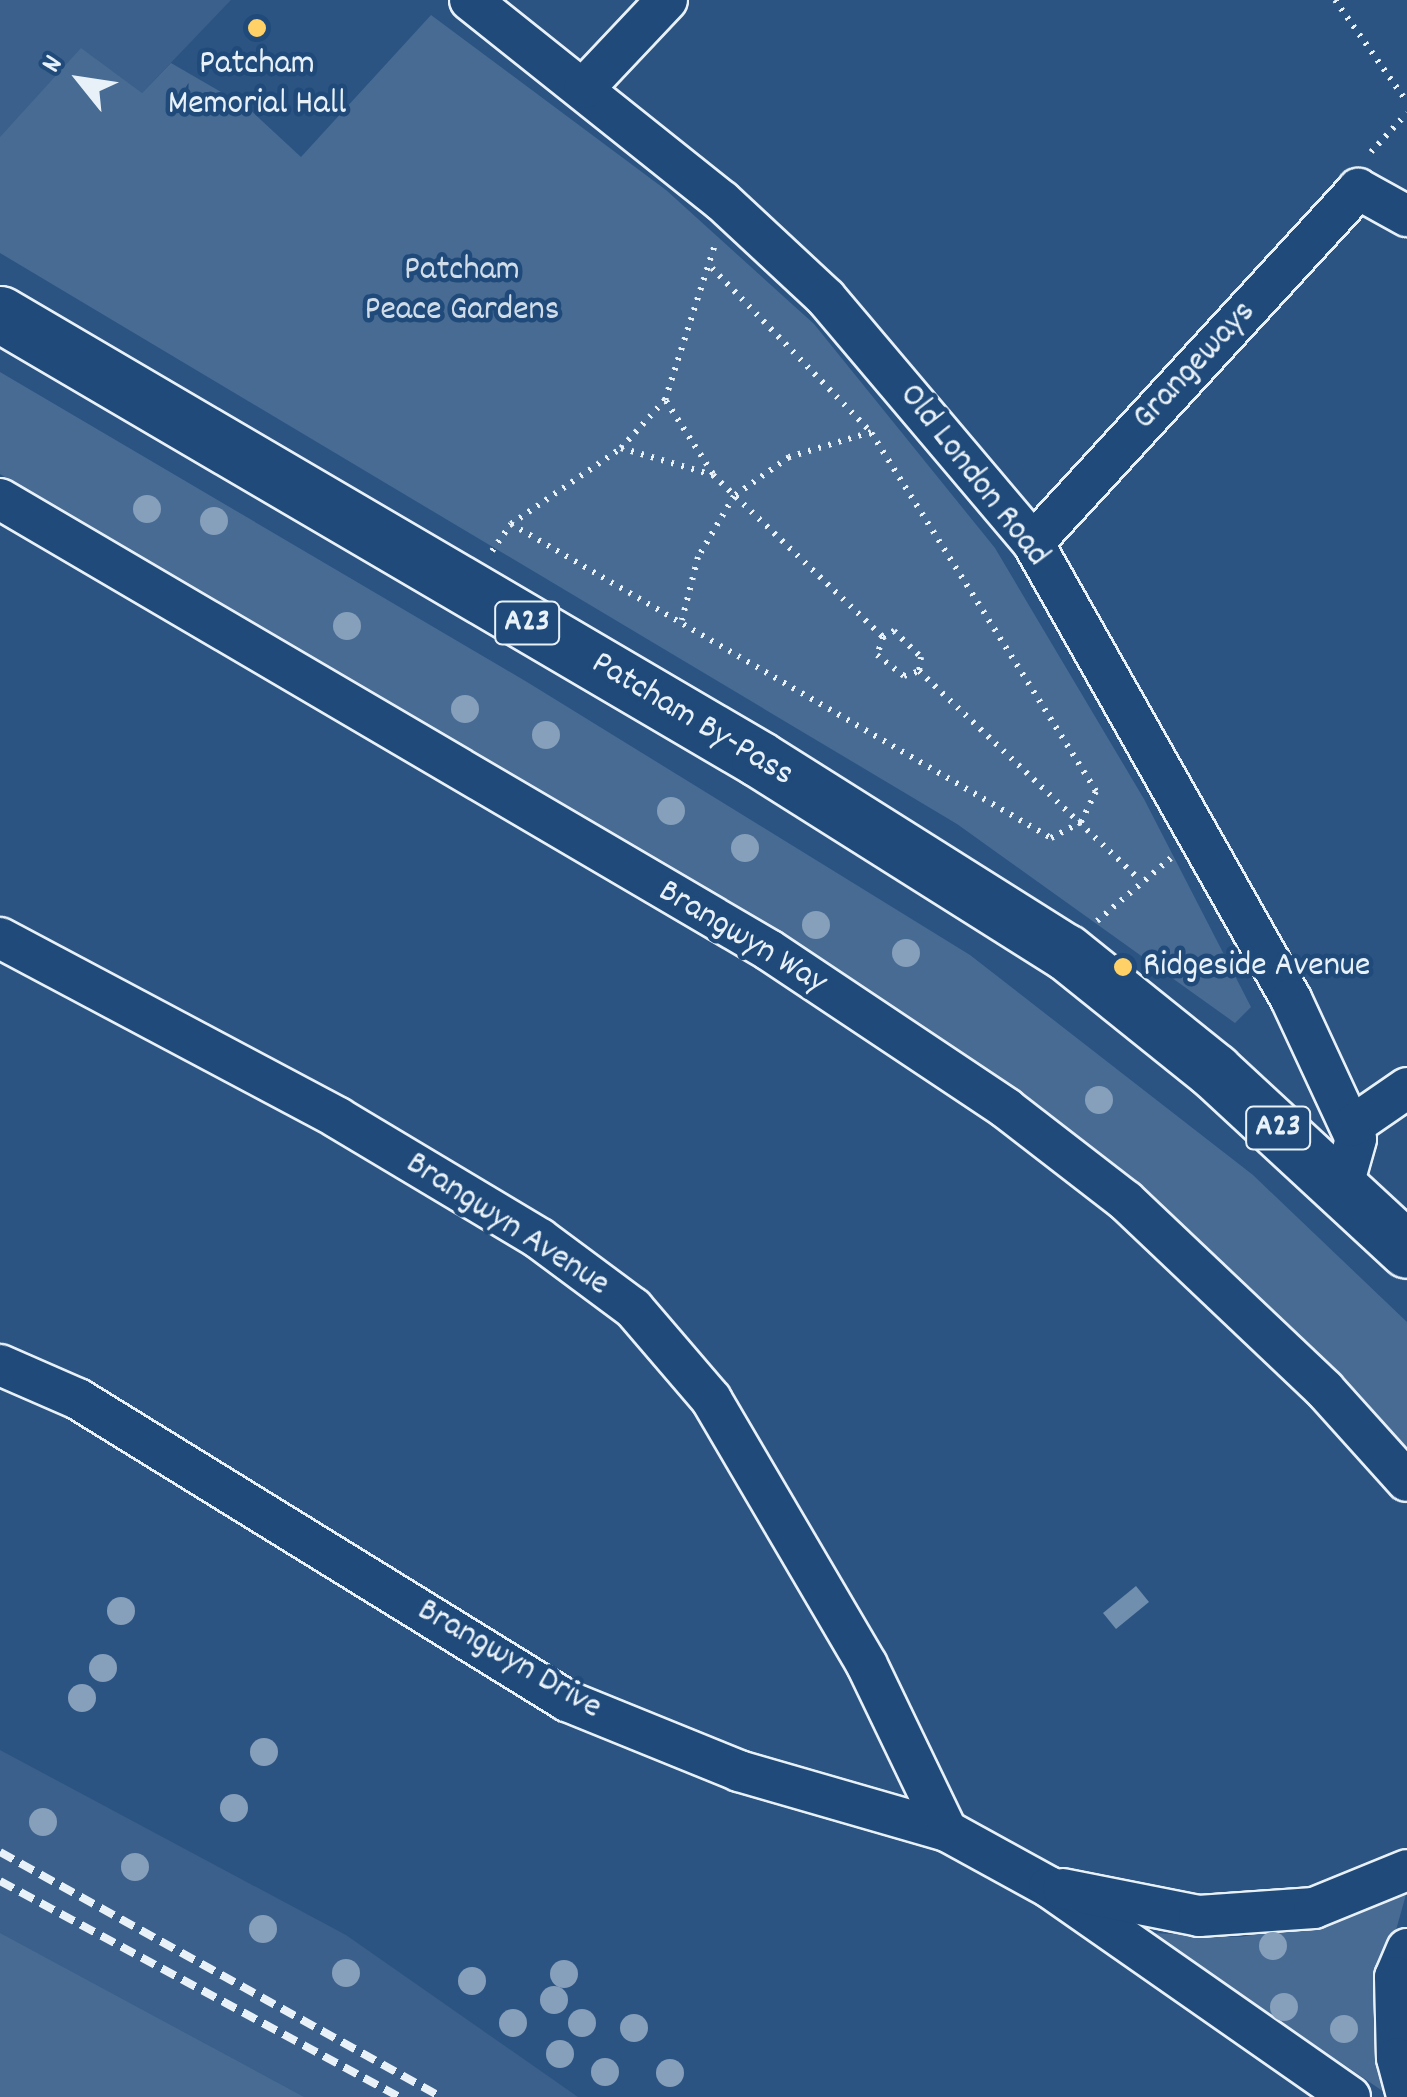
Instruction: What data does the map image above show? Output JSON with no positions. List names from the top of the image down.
{
  "streets": {
    "highway": ["A23", "Patcham By-Pass"],
    "street": [
      "Grangeways",
      "Old London Road",
      "Brangwyn Way",
      "Brangwyn Avenue",
      "Brangwyn Drive"
    ]
  },
  "crossings": [
    ["Grangeways", "Old London Road"],
    ["A23", "Patcham By-Pass"],
    ["Brangwyn Avenue", "Brangwyn Drive"]
  ],
  "parks": ["Patcham Peace Gardens"],
  "places": ["Patcham Memorial Hall", "Ridgeside Avenue"],
  "north": "top left"
}
